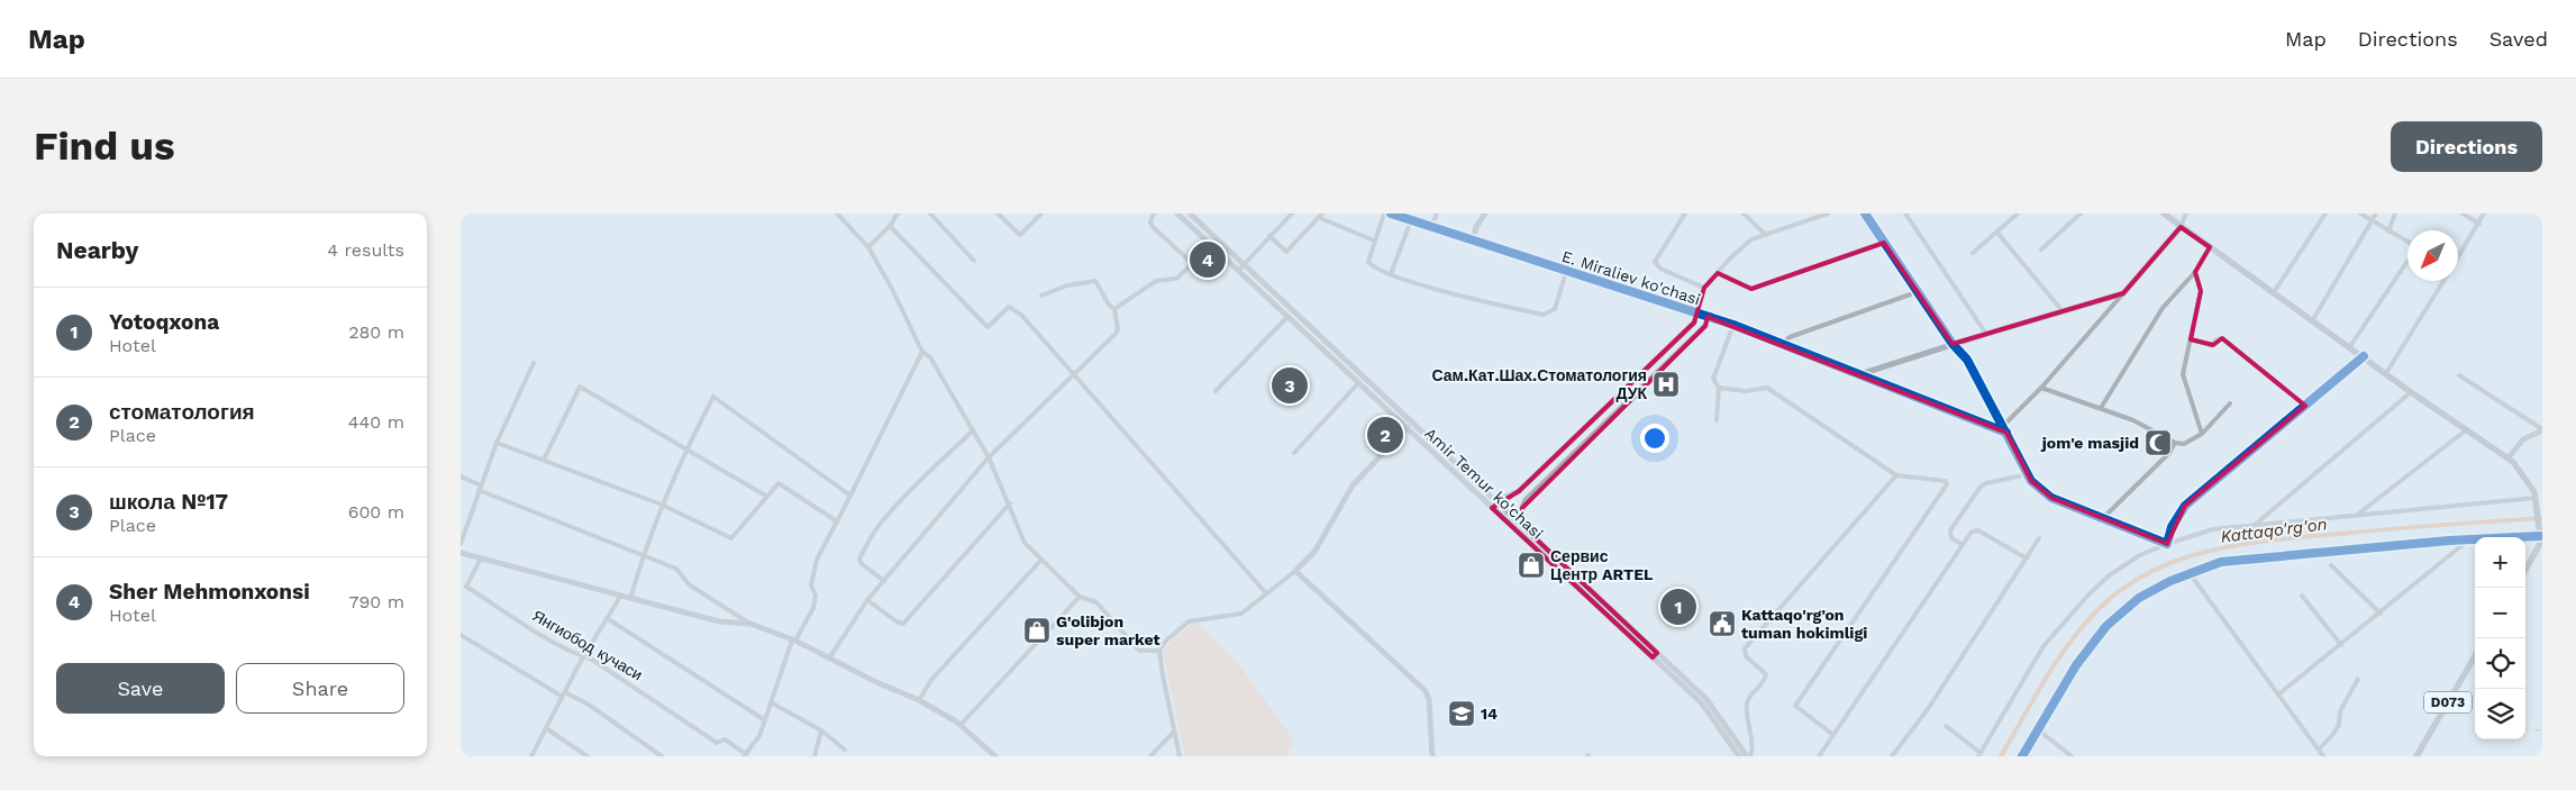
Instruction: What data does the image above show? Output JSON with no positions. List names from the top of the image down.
{
  "streets": {
    "main road": ["D073"],
    "street": ["E. Miraliev ko'chasi", "Amir Temur ko'chasi", "Янгиобод кучаси"]
  },
  "water": ["Kattaqo'rg'on"],
  "places": {
    "hospital": ["Сам.Кат.Шах.Стоматология ДУК"],
    "mosque": ["jom'e masjid"],
    "shop": ["Сервис Центр ARTEL", "G'olibjon super market"],
    "public building": ["Kattaqo'rg'on tuman hokimligi"],
    "school or university": ["14"]
  },
  "north": "bottom left",
  "page": {
    "header": "Map",
    "nav": ["Map", "Directions", "Saved"],
    "buttons": [
      "Directions",
      ["Save", "Share"]
    ],
    "title": "Find us",
    "heading": ["Nearby", "4 results"],
    "pins": [
      "4",
      "3",
      "2",
      "1"
    ],
    "list": [
      {
        "mark": "1",
        "name": "Yotoqxona",
        "note": "Hotel",
        "value": "280 m"
      },
      {
        "mark": "2",
        "name": "стоматология",
        "note": "Place",
        "value": "440 m"
      },
      {
        "mark": "3",
        "name": "школа №17",
        "note": "Place",
        "value": "600 m"
      },
      {
        "mark": "4",
        "name": "Sher Mehmonxonsi",
        "note": "Hotel",
        "value": "790 m"
      }
    ],
    "map_buttons": ["+", "−"]
  }
}
